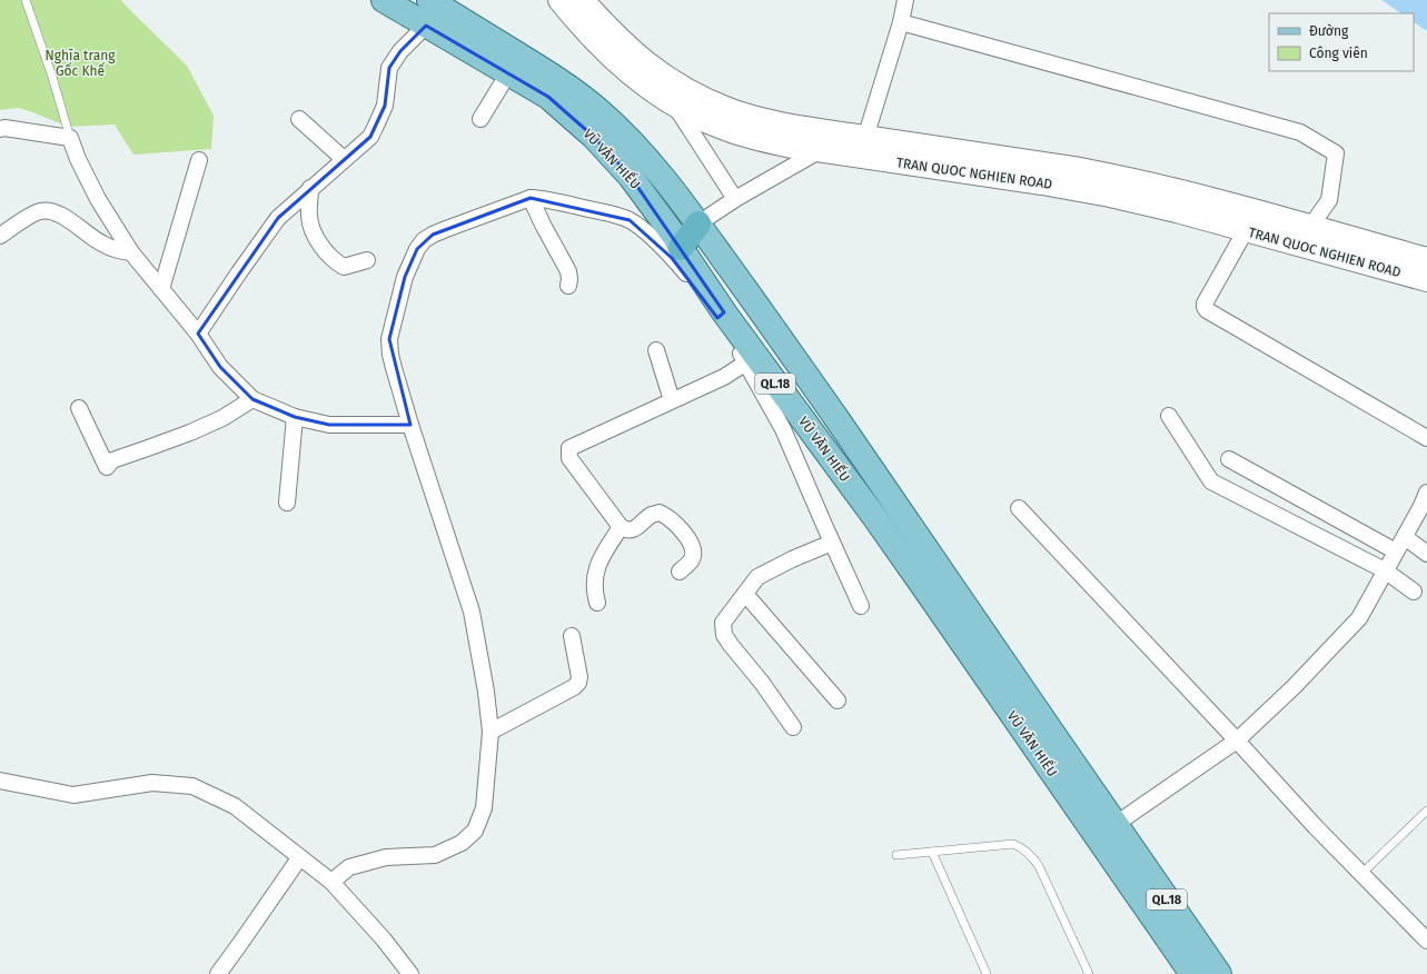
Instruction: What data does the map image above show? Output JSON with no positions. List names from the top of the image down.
{
  "streets": {
    "main road": ["VŨ VĂN HIẾU", "TRAN QUOC NGHIEN ROAD", "QL.18"]
  },
  "parks": ["Nghĩa trang Gốc Khế"],
  "legend": ["Đường", "Công viên"]
}
